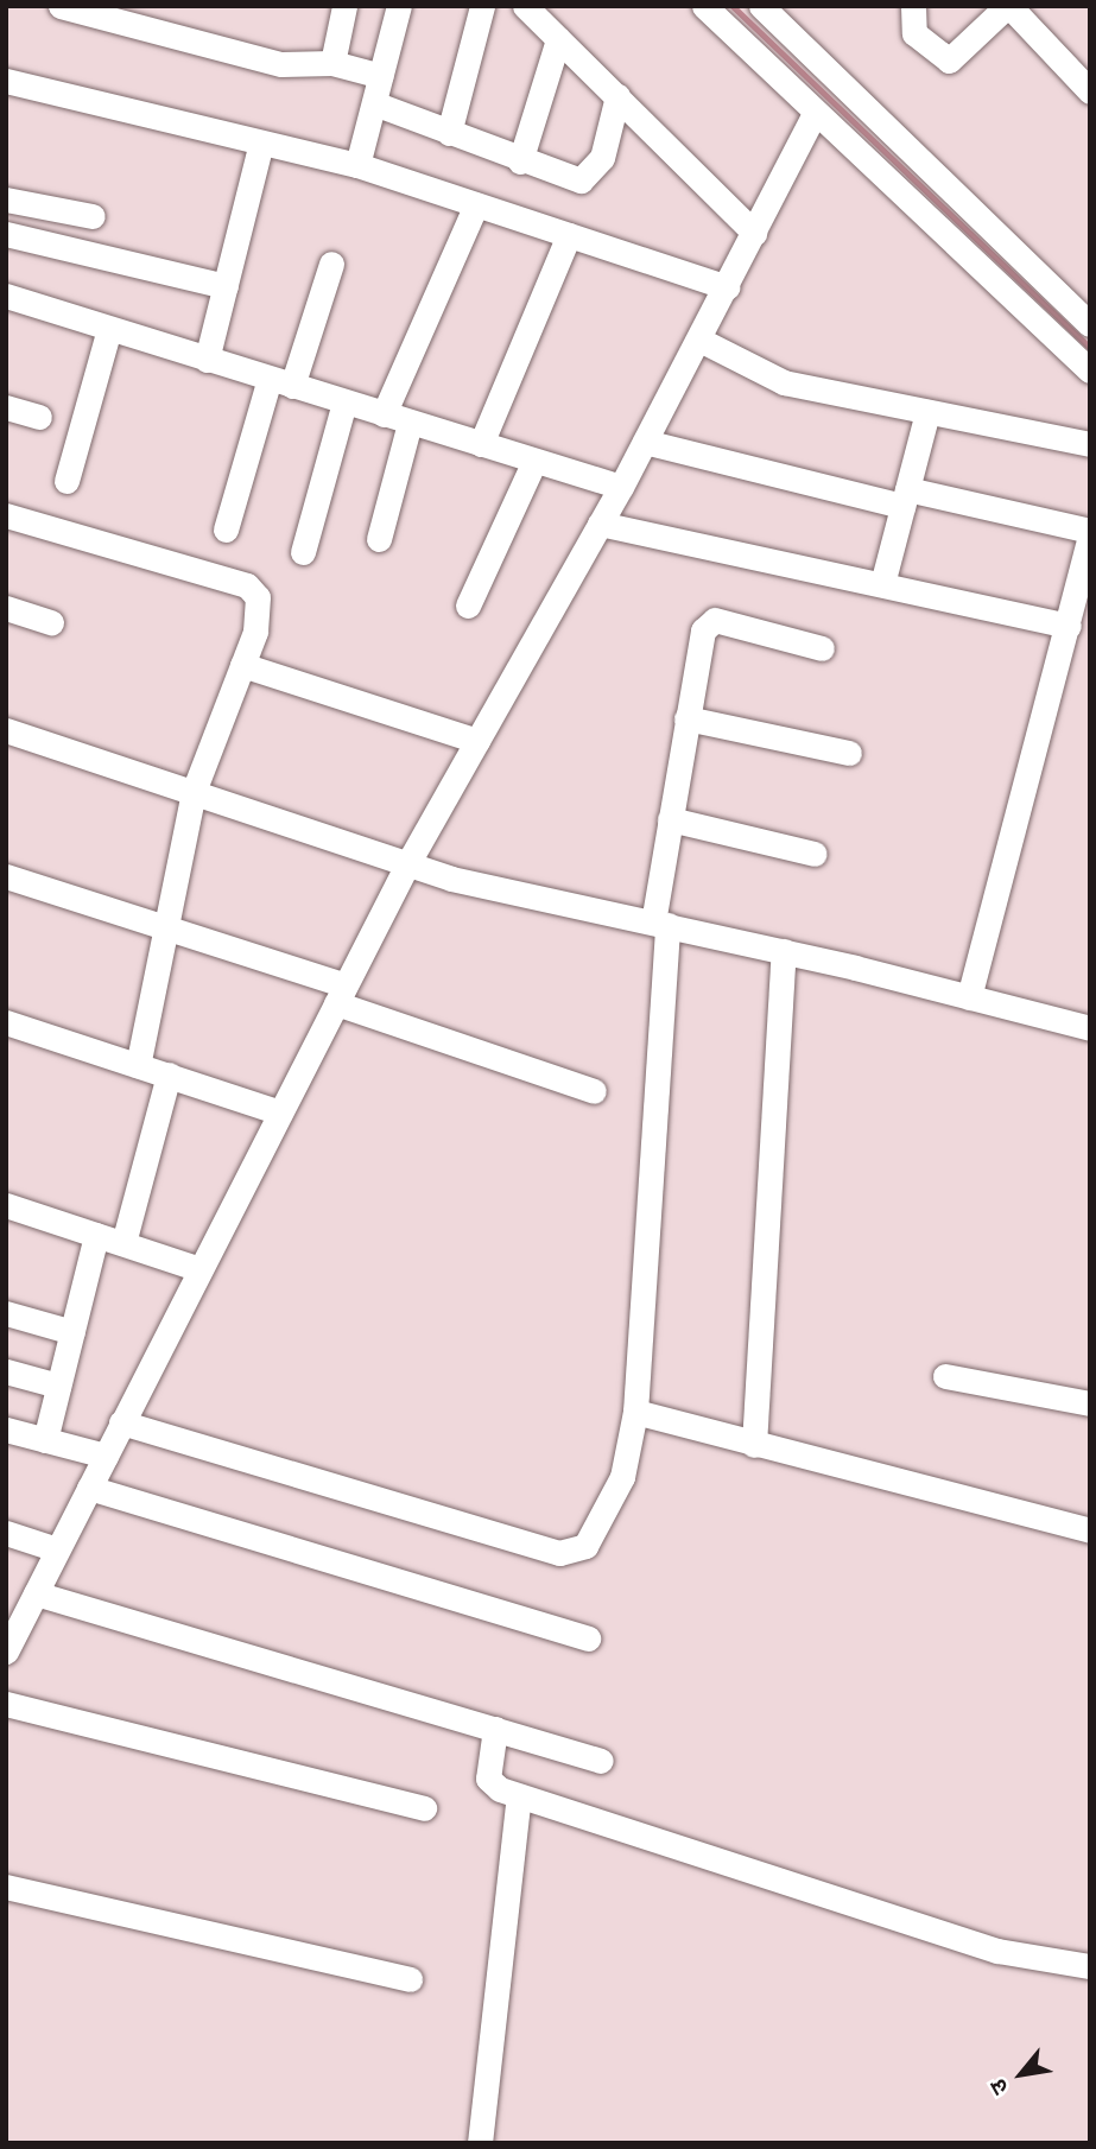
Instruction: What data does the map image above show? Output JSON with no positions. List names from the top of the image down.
{
  "north": "bottom left"
}
